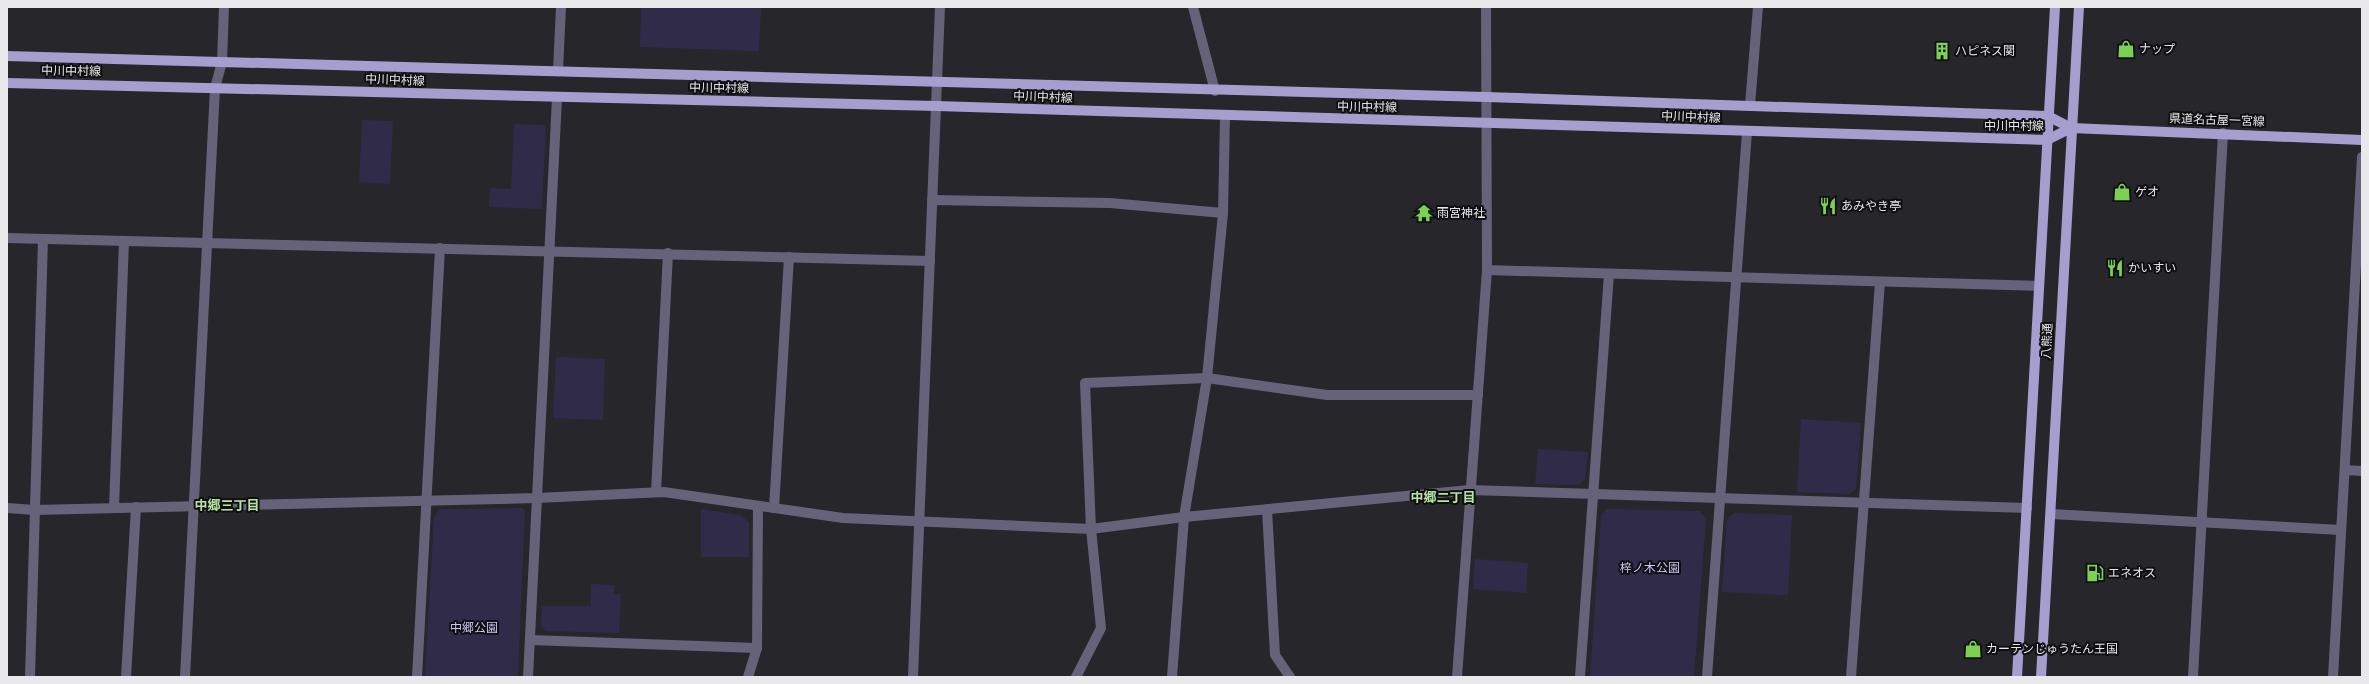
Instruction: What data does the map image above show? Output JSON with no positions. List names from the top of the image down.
{
  "streets": {
    "main road": ["中川中村線", "県道名古屋一宮線", "八熊通"]
  },
  "crossings": [
    ["中川中村線", "県道名古屋一宮線"],
    ["中川中村線", "八熊通"],
    ["県道名古屋一宮線", "八熊通"]
  ],
  "districts": ["中郷二丁目", "中郷三丁目"],
  "parks": ["梓ノ木公園", "中郷公園"],
  "places": {
    "shop": ["ナップ", "ゲオ", "カーテンじゅうたん王国"],
    "building": ["ハピネス関"],
    "restaurant": ["あみやき亭", "かいすい"],
    "temple": ["雨宮神社"],
    "fuel station": ["エネオス"]
  }
}
